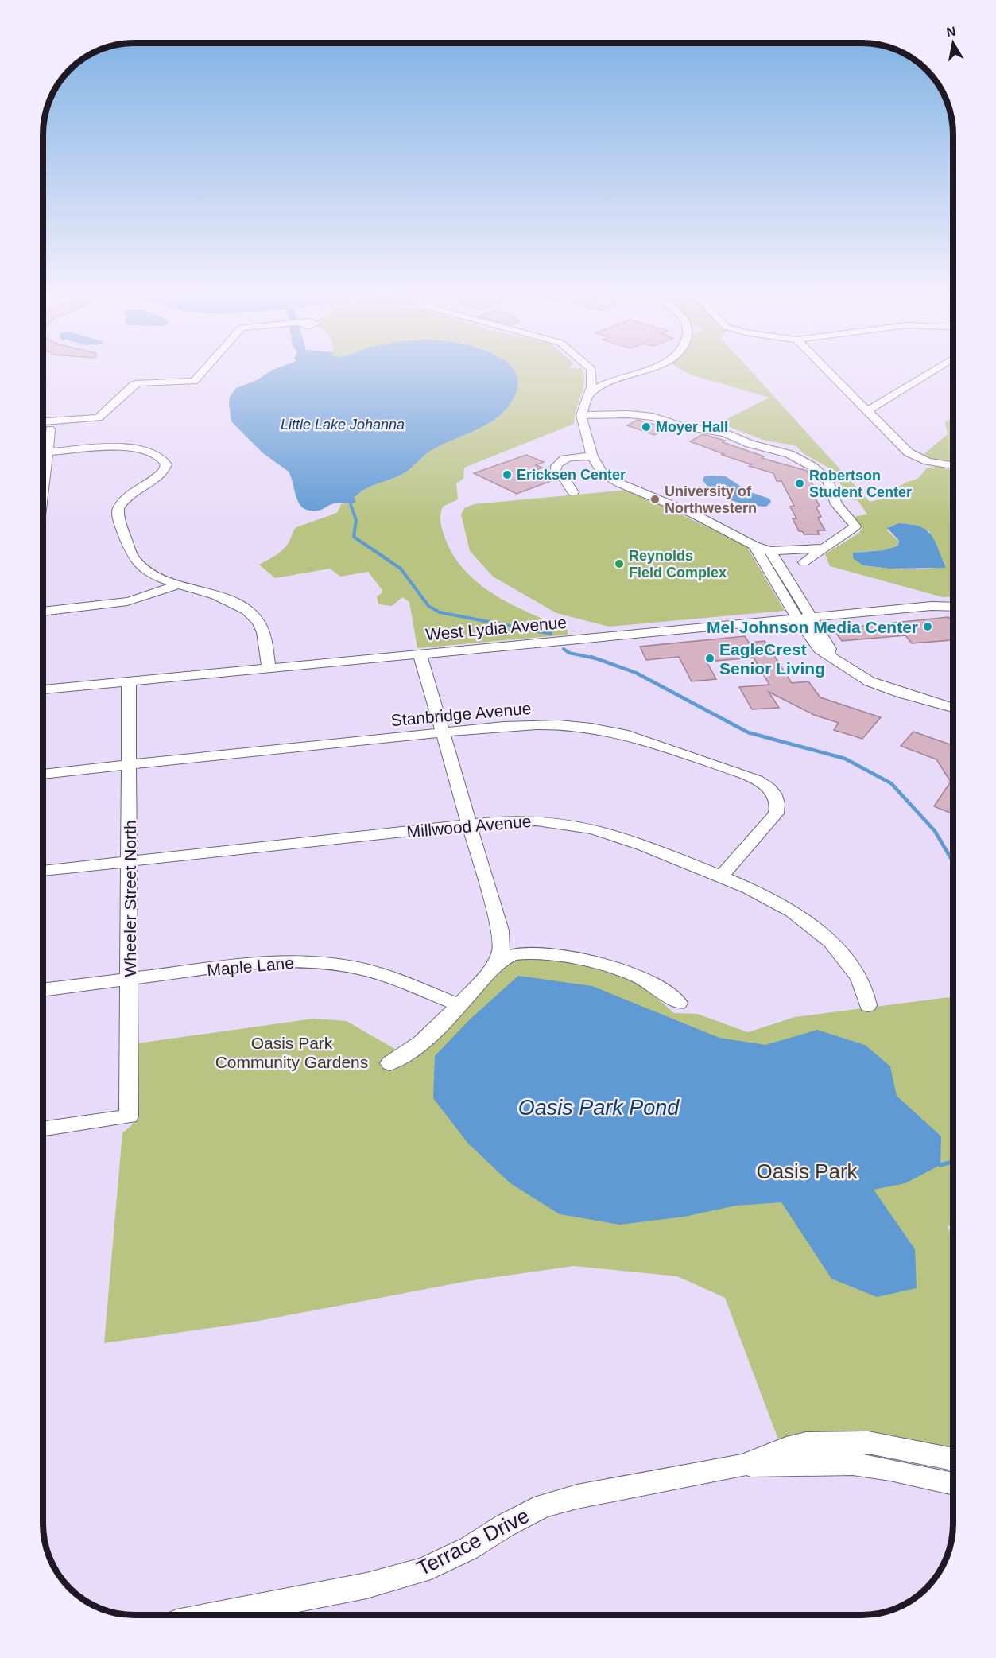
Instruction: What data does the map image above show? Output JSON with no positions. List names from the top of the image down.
{
  "streets": {
    "street": [
      "West Lydia Avenue",
      "Stanbridge Avenue",
      "Millwood Avenue",
      "Wheeler Street North",
      "Maple Lane",
      "Terrace Drive"
    ]
  },
  "crossings": [
    ["West Lydia Avenue", "Wheeler Street North"],
    ["Stanbridge Avenue", "Millwood Avenue"],
    ["Stanbridge Avenue", "Wheeler Street North"],
    ["Millwood Avenue", "Wheeler Street North"],
    ["Wheeler Street North", "Maple Lane"]
  ],
  "water": ["Little Lake Johanna", "Oasis Park Pond"],
  "parks": ["Oasis Park Community Gardens", "Oasis Park"],
  "places": [
    "Moyer Hall",
    "Ericksen Center",
    "Robertson Student Center",
    "University of Northwestern",
    "Reynolds Field Complex",
    "Mel Johnson Media Center",
    "EagleCrest Senior Living"
  ],
  "north": "top"
}
